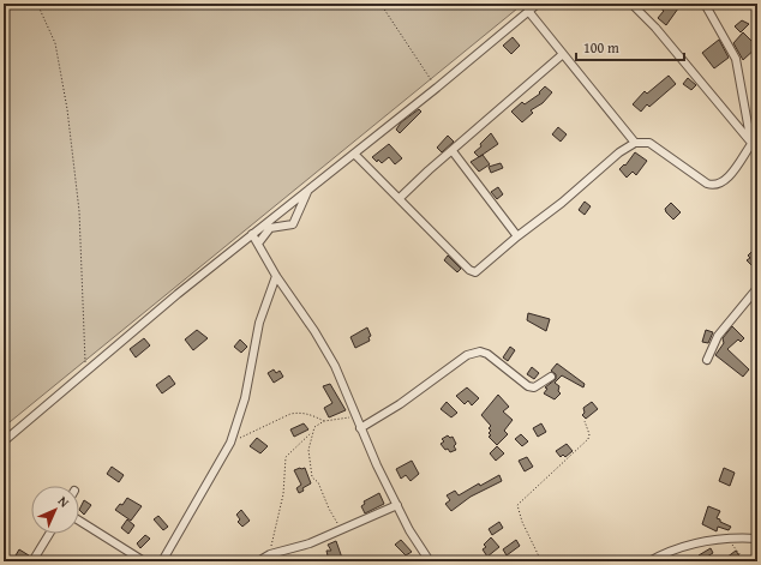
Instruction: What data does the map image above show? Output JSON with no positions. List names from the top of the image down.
{
  "scale_bar": "100 m",
  "north": "top right"
}
